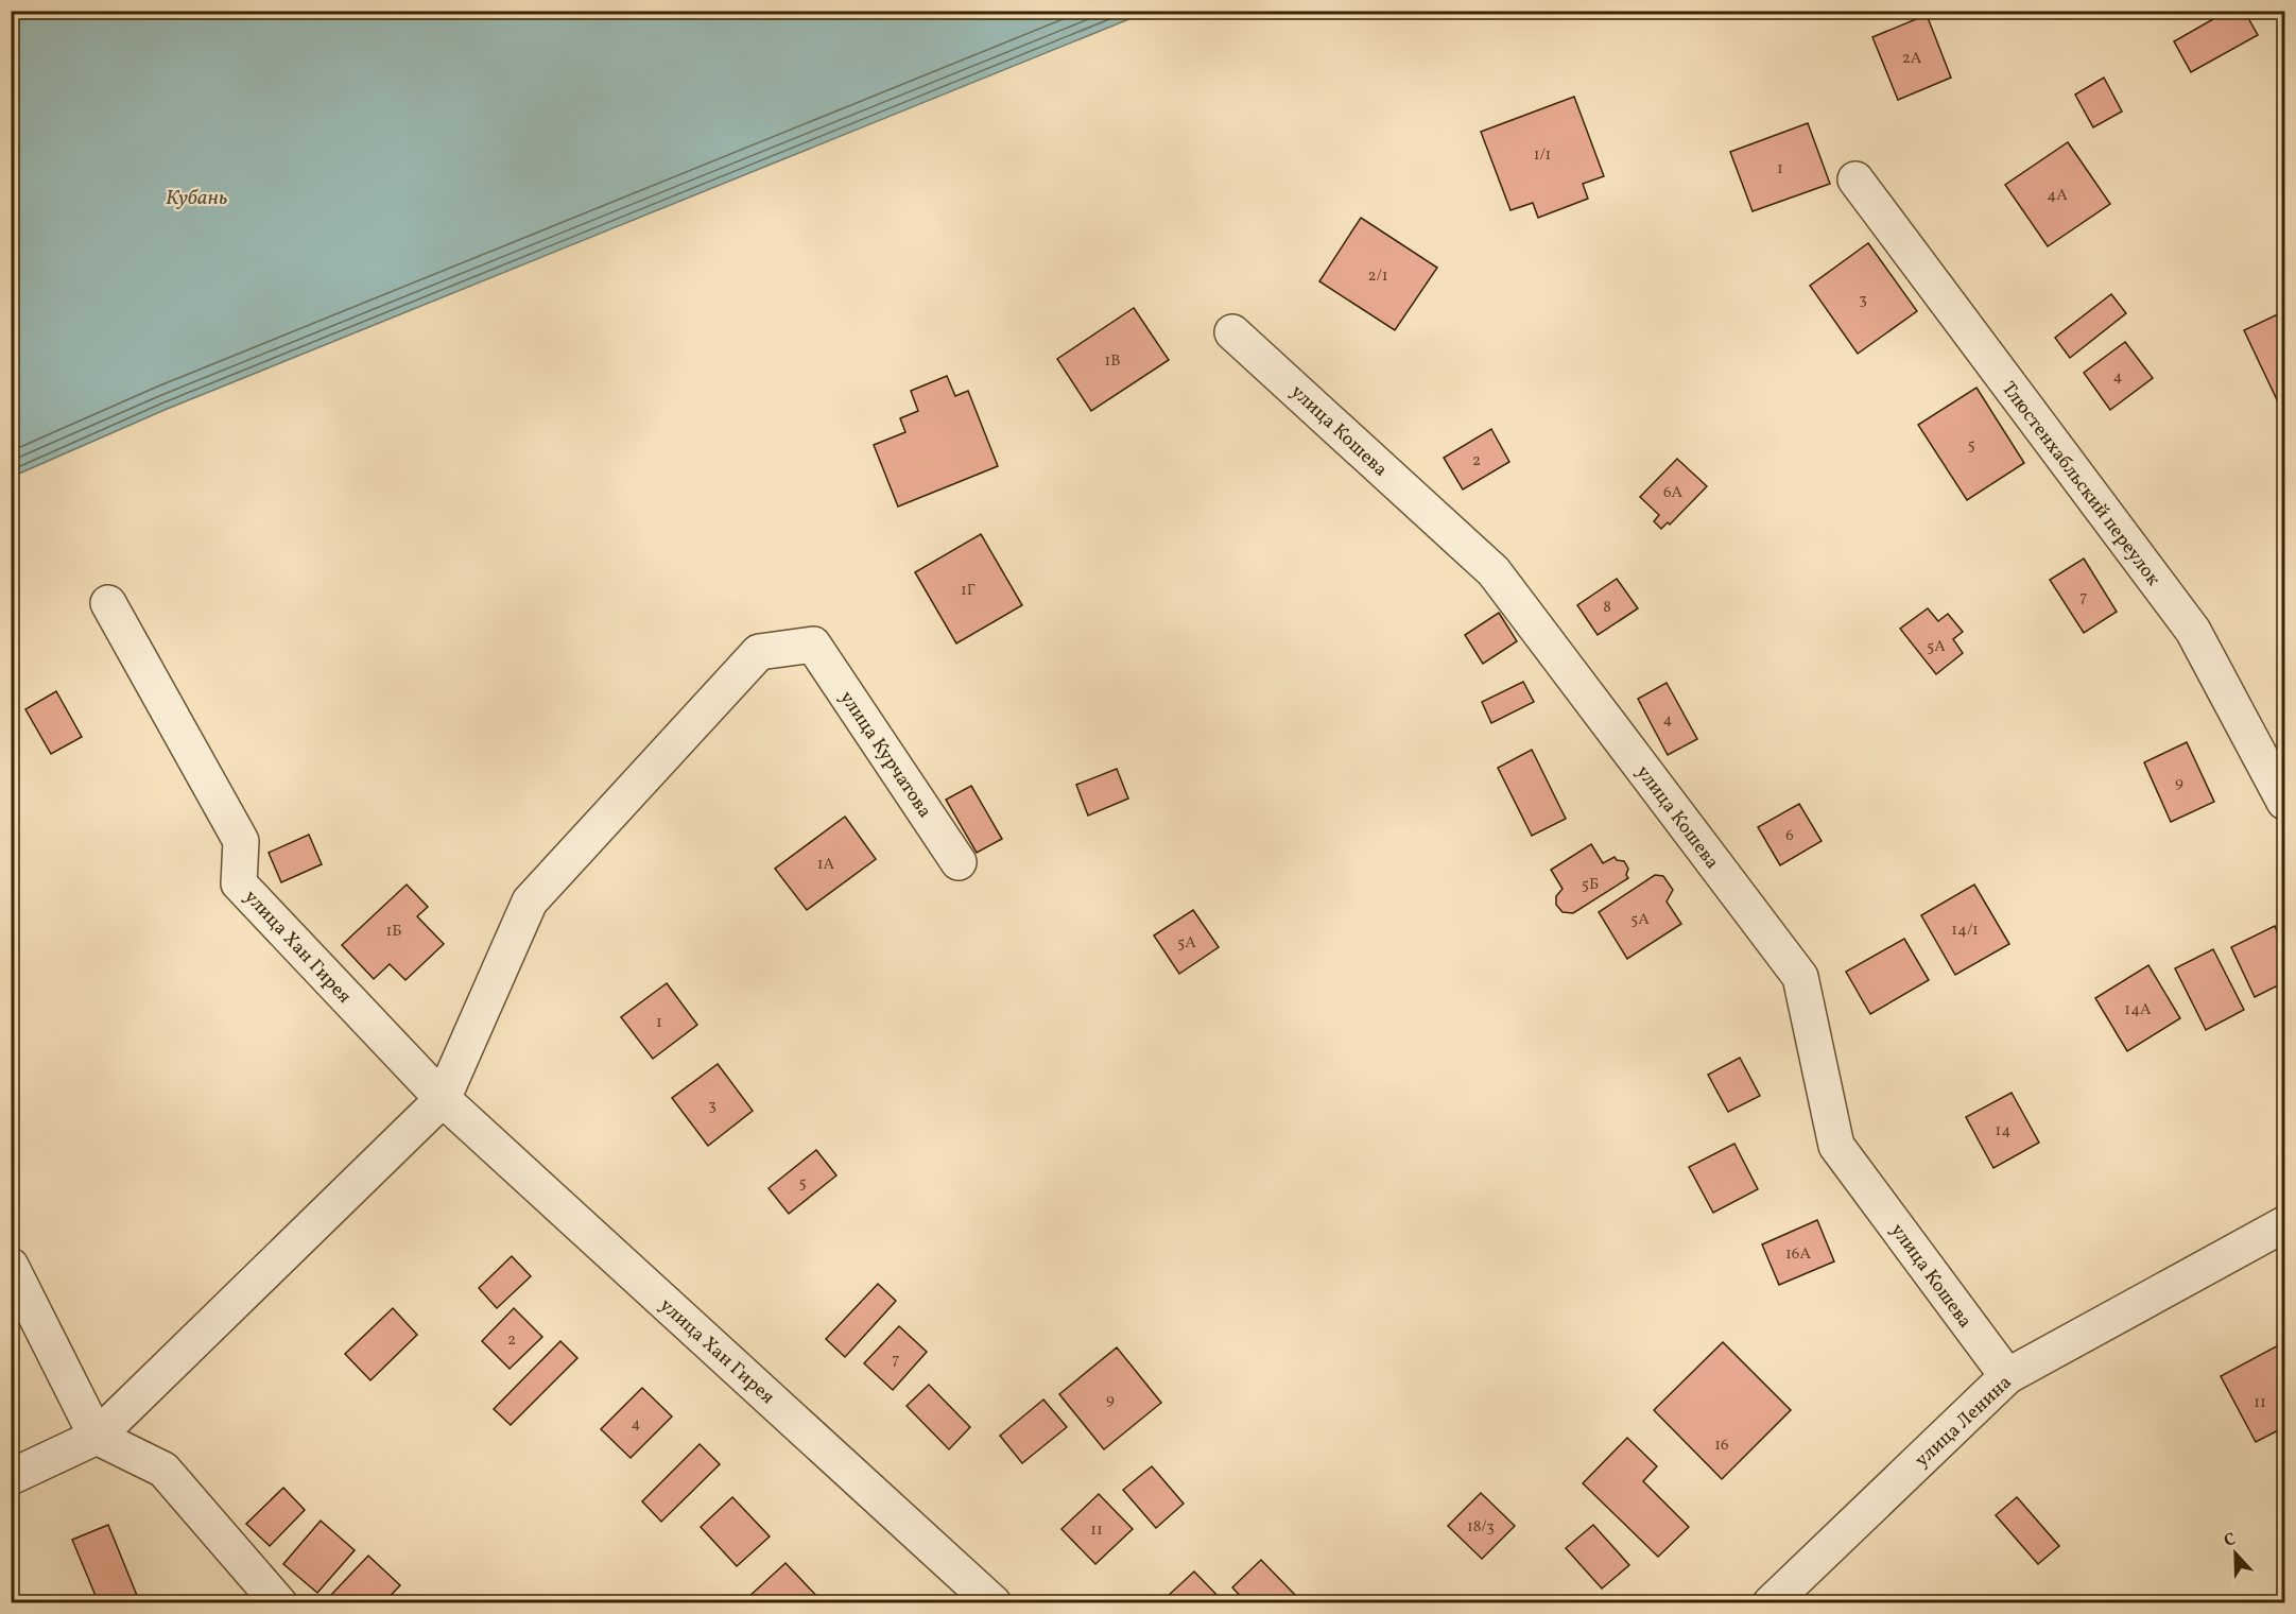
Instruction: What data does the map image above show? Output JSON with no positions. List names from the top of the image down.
{
  "streets": {
    "street": [
      "улица Кошева",
      "Тлюстенхабльский переулок",
      "улица Курчатова",
      "улица Хан Гирея",
      "улица Ленина"
    ]
  },
  "crossings": [
    ["улица Кошева", "улица Ленина"],
    ["улица Курчатова", "улица Хан Гирея"]
  ],
  "water": ["Кубань"],
  "house_numbers": [
    "2А",
    "1/1",
    "1",
    "4А",
    "2/1",
    "3",
    "1В",
    "4",
    "5",
    "2",
    "6А",
    "1Г",
    "7",
    "8",
    "5А",
    "4",
    "9",
    "6",
    "1А",
    "5Б",
    "5А",
    "14/1",
    "1Б",
    "5А",
    "14А",
    "1",
    "3",
    "14",
    "5",
    "16А",
    "2",
    "7",
    "9",
    "11",
    "4",
    "16",
    "18/3",
    "11"
  ],
  "north": "top"
}
